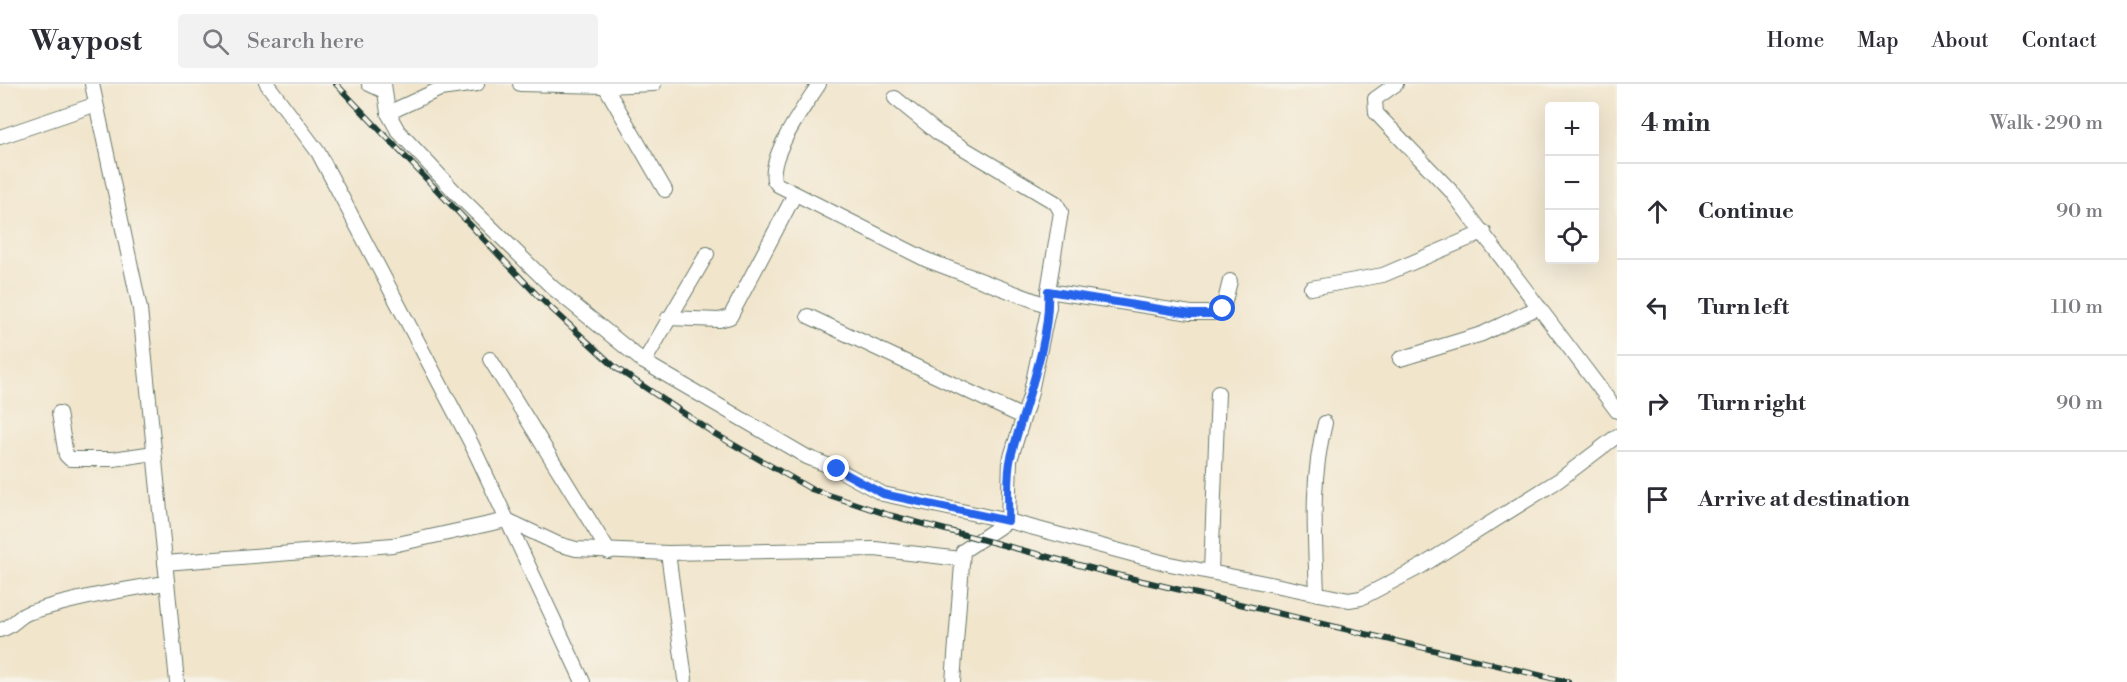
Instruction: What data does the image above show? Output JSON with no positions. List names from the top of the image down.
{
  "page": {
    "header": "Waypost",
    "search": "Search here",
    "nav": [
      "Home",
      "Map",
      "About",
      "Contact"
    ],
    "heading": ["4 min", "Walk · 290 m"],
    "map_buttons": ["+", "−"],
    "list": [
      ["Continue", "90 m"],
      ["Turn left", "110 m"],
      ["Turn right", "90 m"],
      "Arrive at destination"
    ]
  }
}
